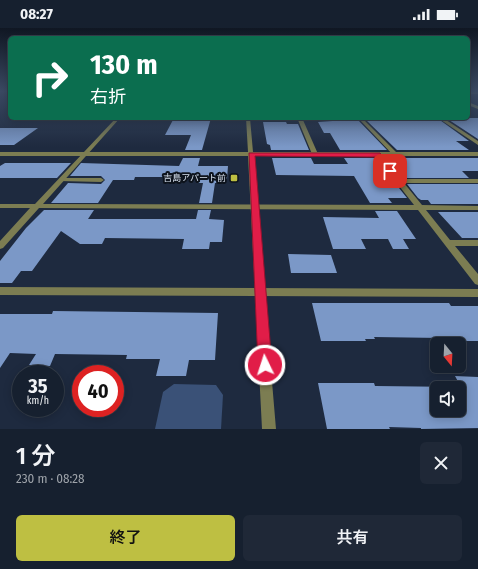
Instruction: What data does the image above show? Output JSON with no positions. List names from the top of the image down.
{
  "places": {
    "transit": ["吉島アパート前"]
  },
  "north": "bottom",
  "page": {
    "status": "08:27",
    "turn": ["130 m", "右折"],
    "speed": "35 km/h",
    "limit": "40",
    "heading": ["1 分", "230 m · 08:28"],
    "buttons": ["終了", "共有"]
  }
}
